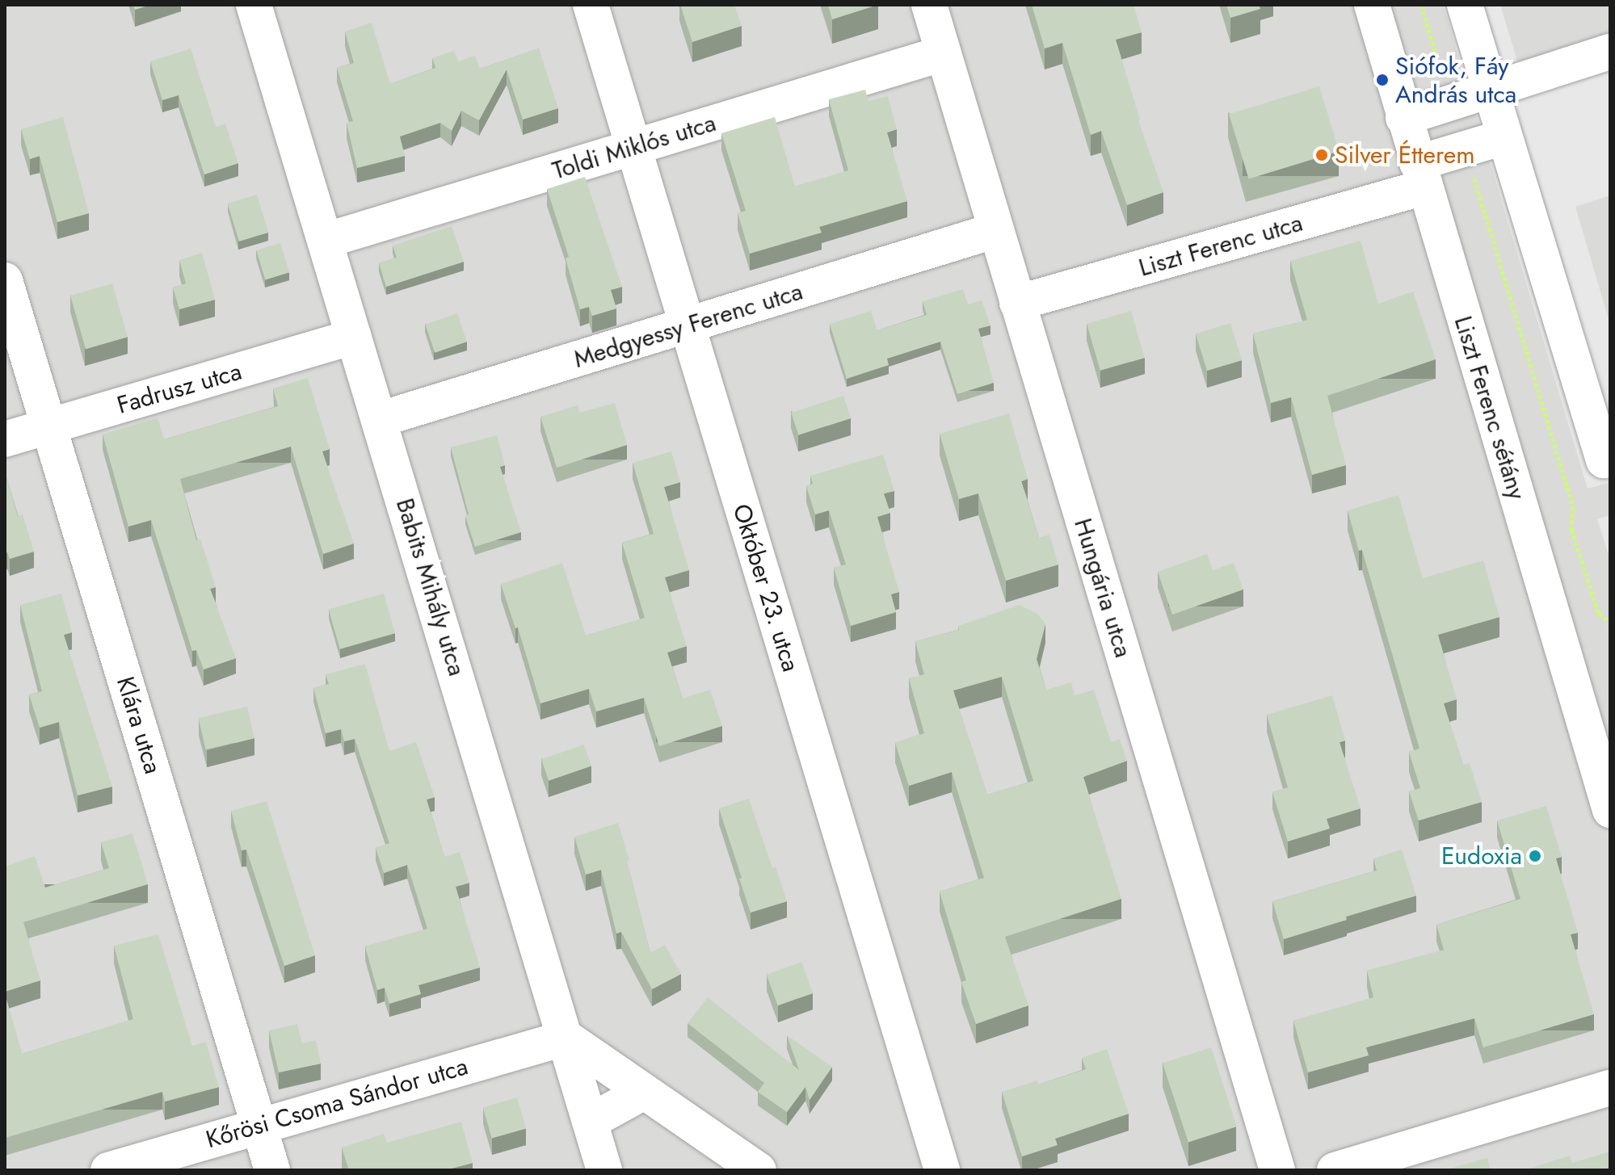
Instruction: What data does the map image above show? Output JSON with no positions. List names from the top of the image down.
{
  "streets": {
    "street": [
      "Toldi Miklós utca",
      "Liszt Ferenc utca",
      "Medgyessy Ferenc utca",
      "Fadrusz utca",
      "Liszt Ferenc sétány",
      "Babits Mihály utca",
      "Október 23. utca",
      "Hungária utca",
      "Klára utca",
      "Kőrösi Csoma Sándor utca"
    ]
  },
  "crossings": [
    ["Toldi Miklós utca", "Babits Mihály utca"],
    ["Toldi Miklós utca", "Október 23. utca"],
    ["Toldi Miklós utca", "Hungária utca"],
    ["Liszt Ferenc utca", "Liszt Ferenc sétány"],
    ["Liszt Ferenc utca", "Hungária utca"],
    ["Medgyessy Ferenc utca", "Babits Mihály utca"],
    ["Medgyessy Ferenc utca", "Október 23. utca"],
    ["Medgyessy Ferenc utca", "Hungária utca"],
    ["Fadrusz utca", "Babits Mihály utca"],
    ["Fadrusz utca", "Klára utca"],
    ["Babits Mihály utca", "Kőrösi Csoma Sándor utca"],
    ["Klára utca", "Kőrösi Csoma Sándor utca"]
  ],
  "places": ["Siófok, Fáy András utca", "Silver Étterem", "Eudoxia"]
}
